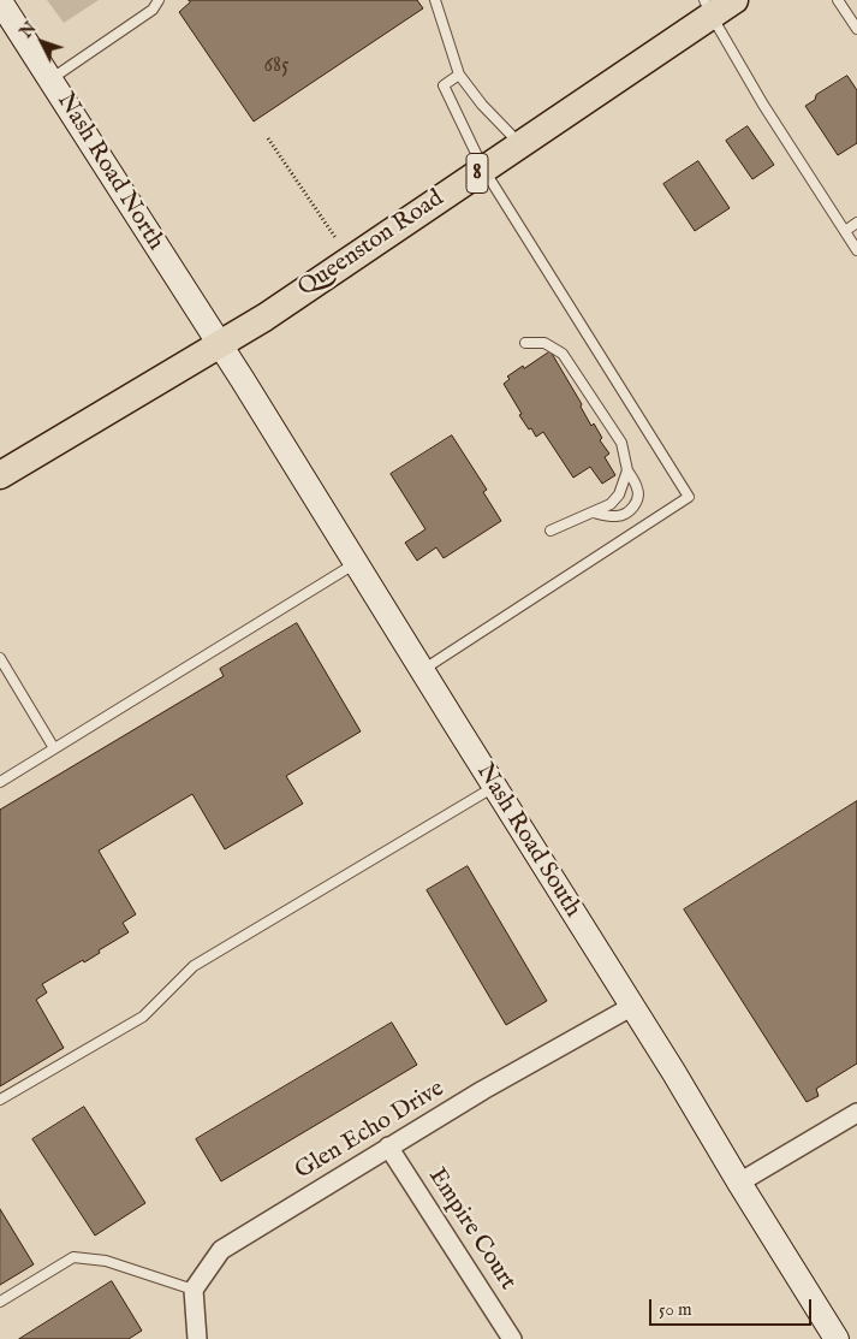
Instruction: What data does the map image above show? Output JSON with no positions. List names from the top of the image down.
{
  "streets": {
    "main road": ["8", "Queenston Road"],
    "street": [
      "Nash Road North",
      "Nash Road South",
      "Glen Echo Drive",
      "Empire Court"
    ]
  },
  "crossings": [
    ["Nash Road North", "Queenston Road"],
    ["Nash Road North", "Nash Road South"],
    ["Queenston Road", "Nash Road South"],
    ["Nash Road South", "Glen Echo Drive"],
    ["Glen Echo Drive", "Empire Court"]
  ],
  "house_numbers": ["685"],
  "scale_bar": "50 m",
  "north": "top left"
}
